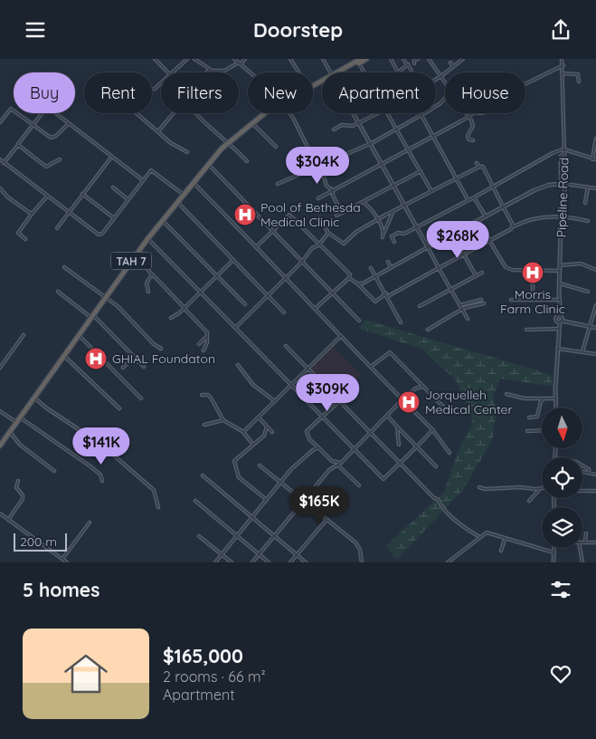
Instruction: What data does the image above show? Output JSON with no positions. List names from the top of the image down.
{
  "streets": {
    "highway": ["TAH 7"],
    "street": ["Pipeline Road"]
  },
  "places": {
    "hospital": [
      "Pool of Bethesda Medical Clinic",
      "Morris Farm Clinic",
      "GHIAL Foundaton",
      "Jorquelleh Medical Center"
    ]
  },
  "scale_bar": "200 m",
  "north": "bottom",
  "page": {
    "header": "Doorstep",
    "chip": [
      "Buy",
      "Rent",
      "Filters",
      "New",
      "Apartment",
      "House"
    ],
    "price": [
      "$304K",
      "$268K",
      "$309K",
      "$141K",
      "$165K"
    ],
    "scale": "200 m",
    "heading": "5 homes",
    "list": [
      {
        "name": "$165,000",
        "note": "2 rooms · 66 m² · Apartment"
      }
    ]
  }
}
